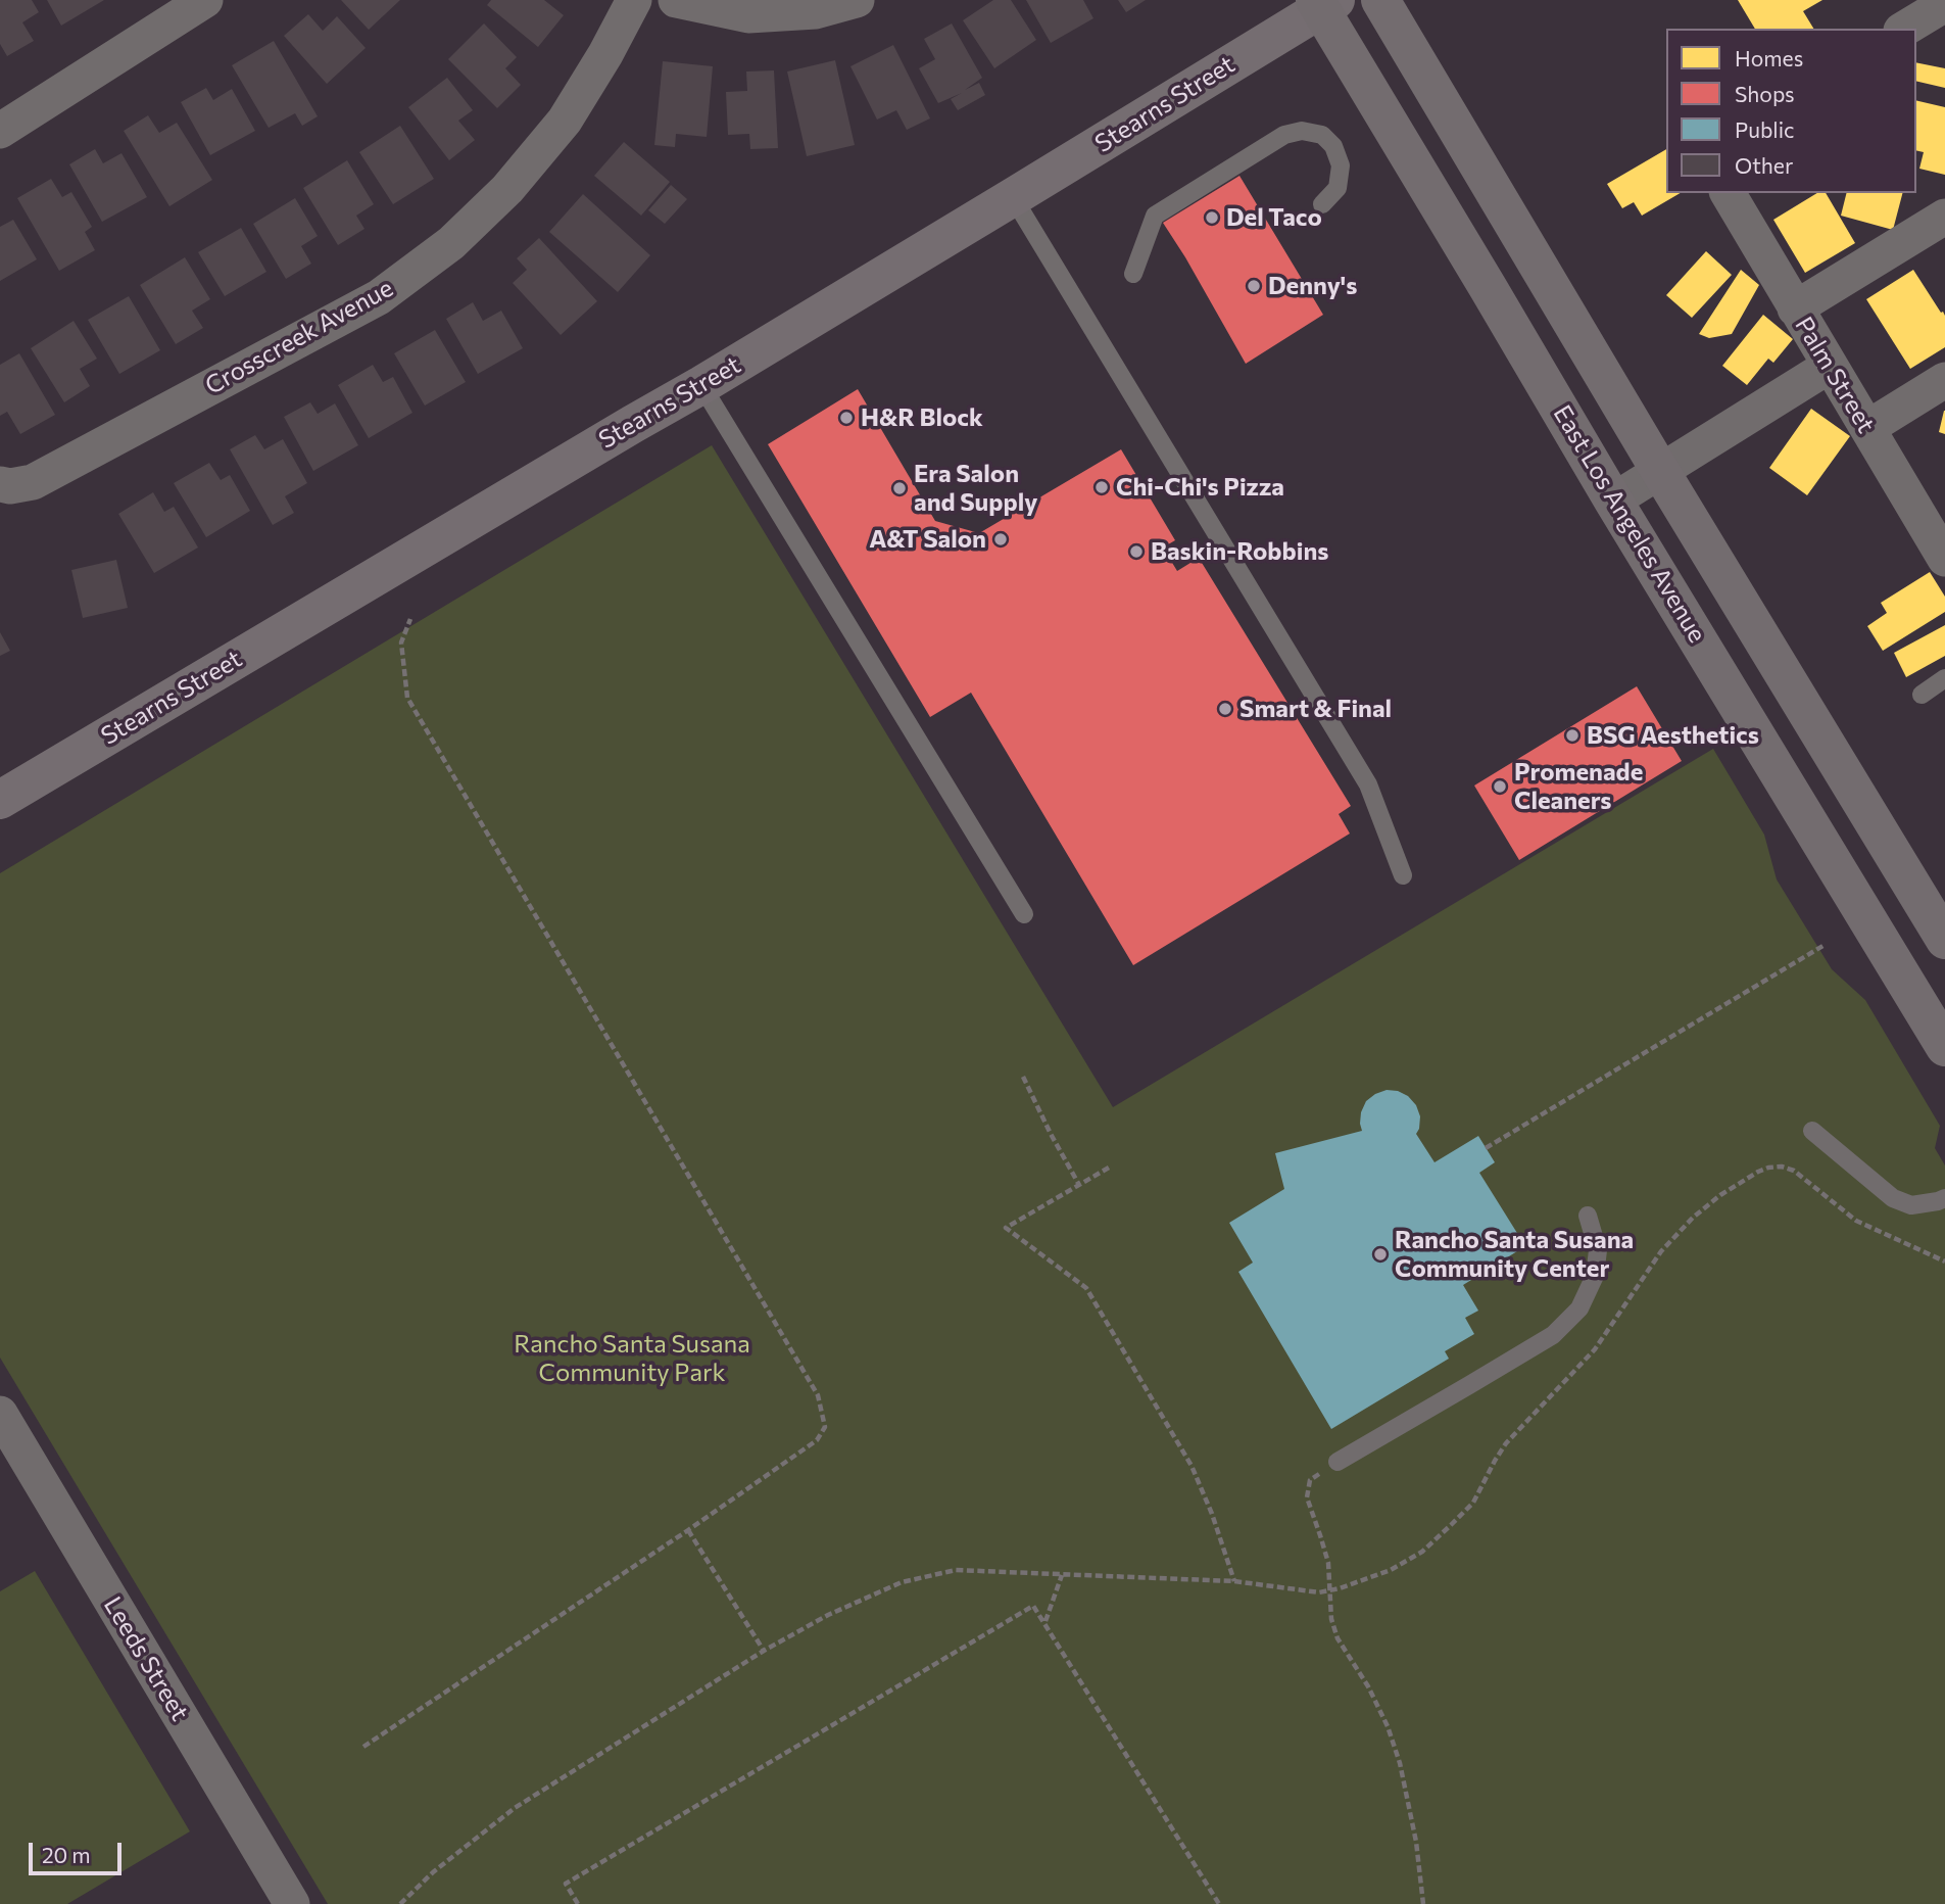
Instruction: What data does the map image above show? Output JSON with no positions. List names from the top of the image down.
{
  "streets": {
    "main road": ["Stearns Street", "East Los Angeles Avenue"],
    "street": ["Crosscreek Avenue", "Palm Street", "Leeds Street"]
  },
  "crossings": [
    ["Stearns Street", "East Los Angeles Avenue"]
  ],
  "parks": ["Rancho Santa Susana Community Park"],
  "places": [
    "Del Taco",
    "Denny's",
    "H&R Block",
    "Chi-Chi's Pizza",
    "Era Salon and Supply",
    "A&T Salon",
    "Baskin-Robbins",
    "Smart & Final",
    "BSG Aesthetics",
    "Promenade Cleaners",
    "Rancho Santa Susana Community Center"
  ],
  "legend": [
    "Homes",
    "Shops",
    "Public",
    "Other"
  ],
  "scale_bar": "20 m"
}
